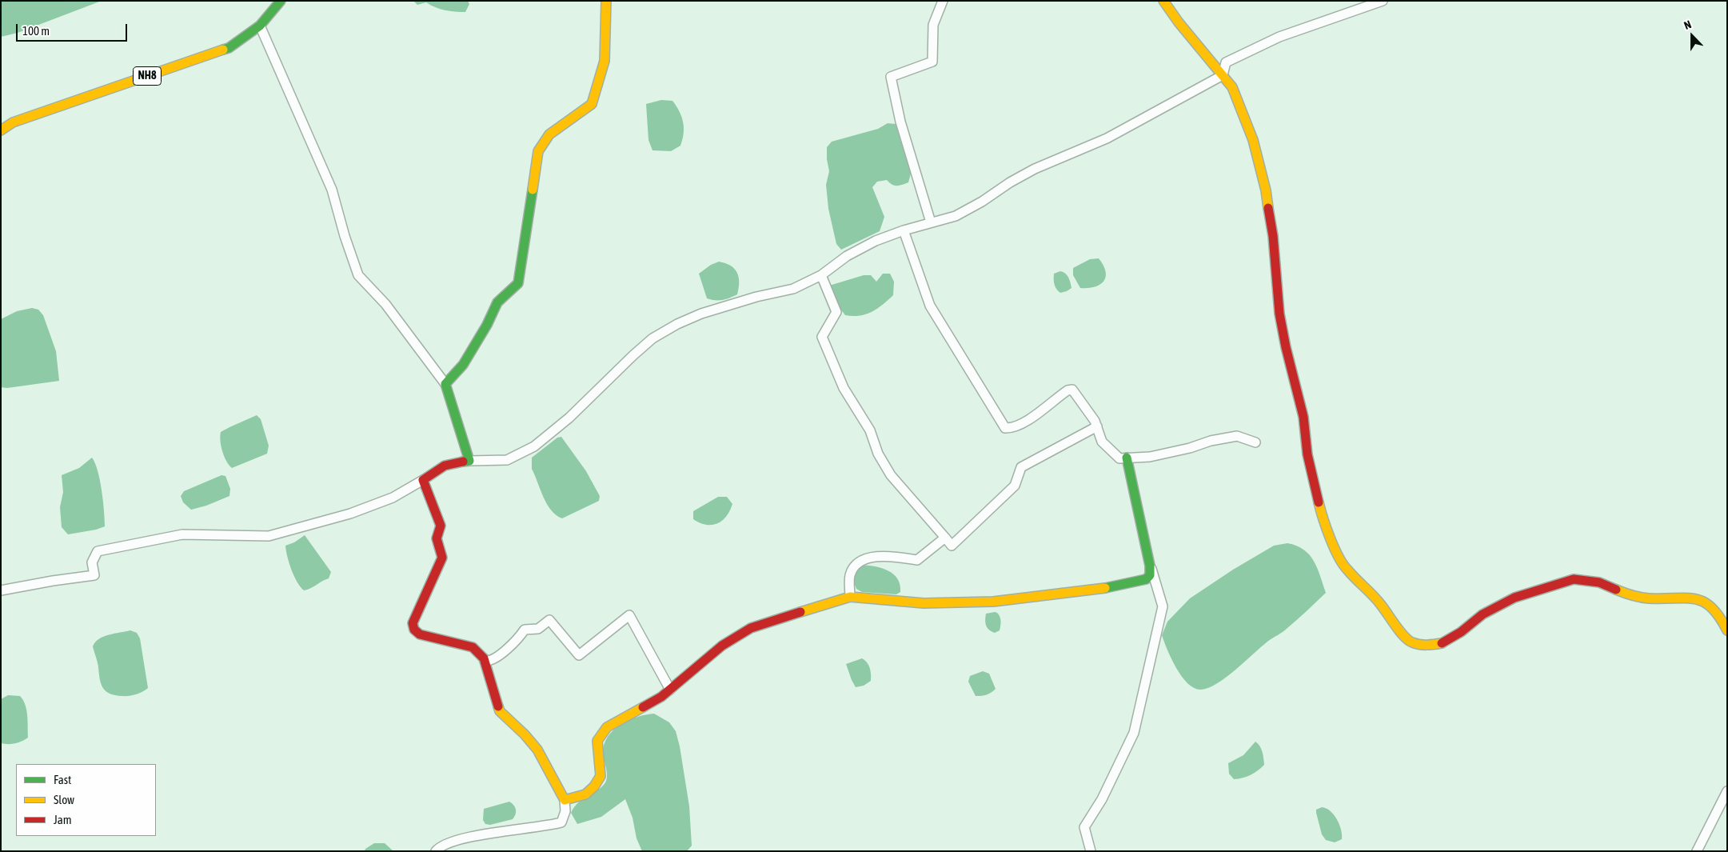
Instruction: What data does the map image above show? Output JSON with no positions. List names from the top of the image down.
{
  "streets": {
    "main road": ["NH8"]
  },
  "legend": ["Fast", "Slow", "Jam"],
  "scale_bar": "100 m",
  "north": "top"
}
